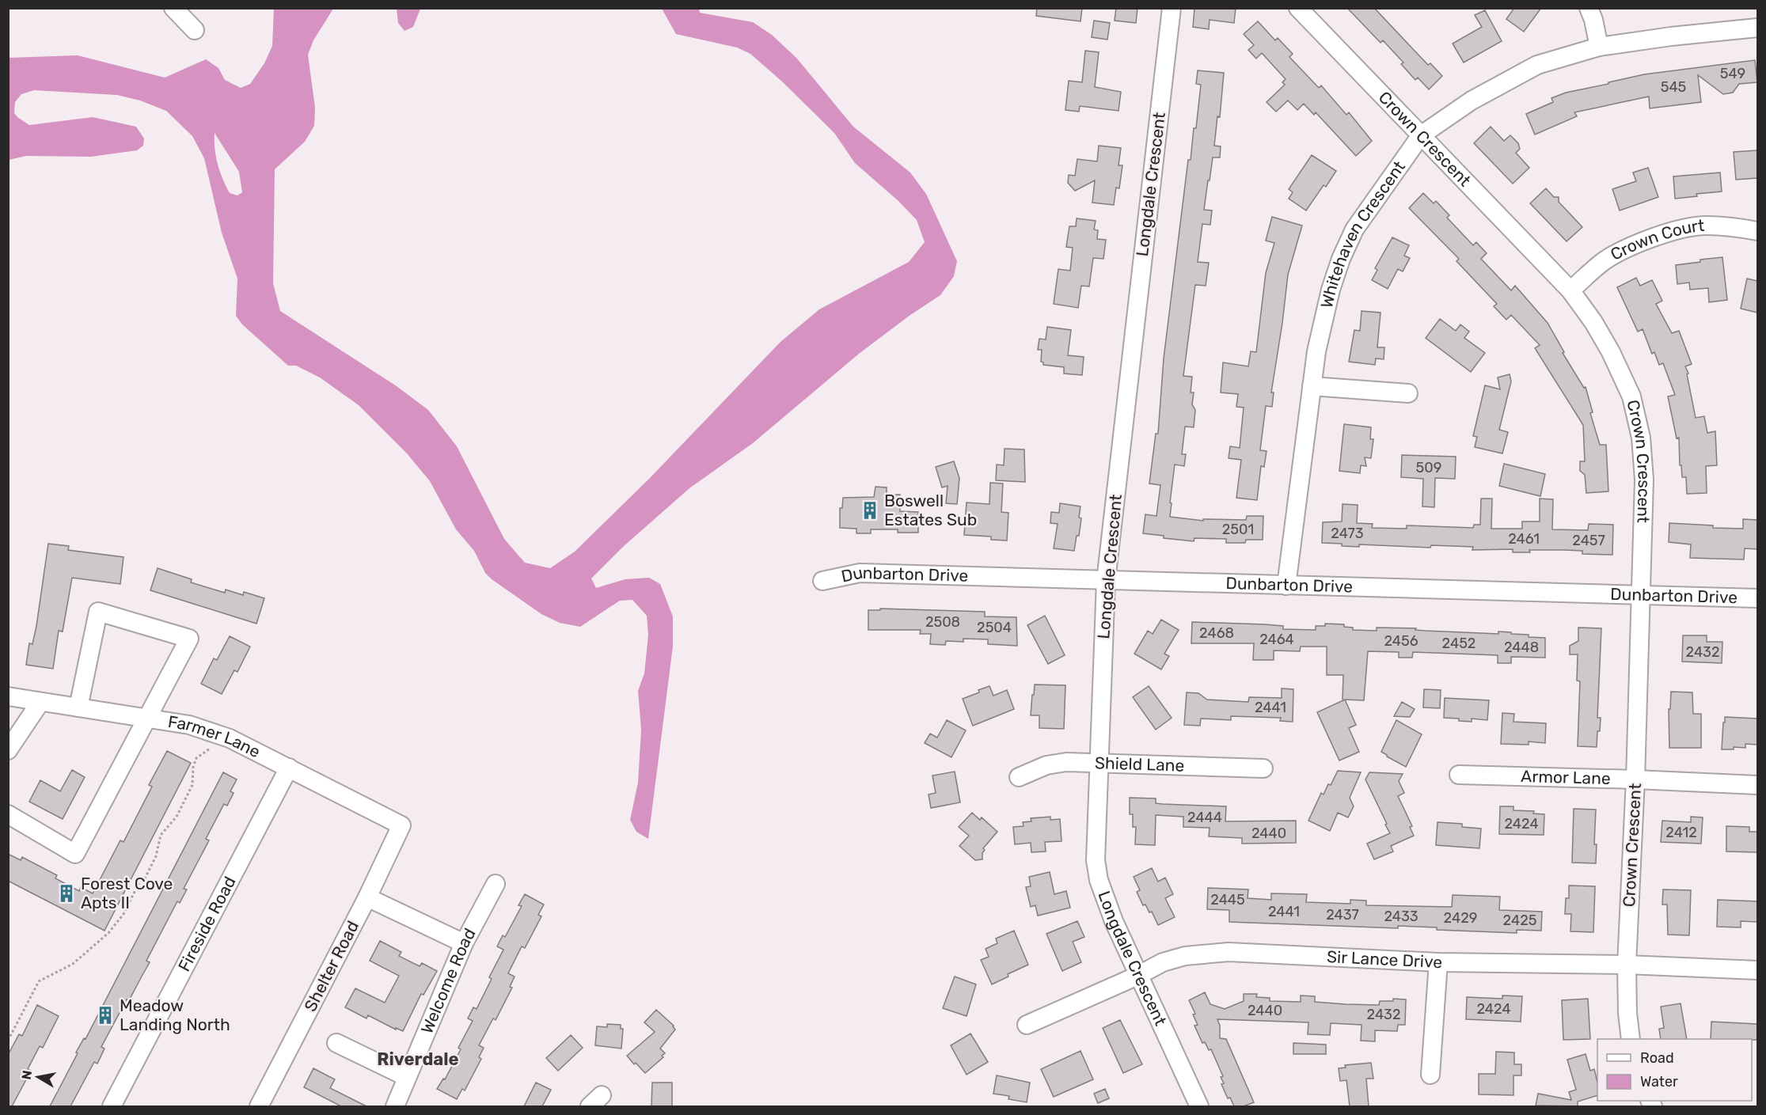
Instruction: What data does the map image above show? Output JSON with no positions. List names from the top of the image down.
{
  "streets": {
    "street": [
      "Crown Crescent",
      "Longdale Crescent",
      "Whitehaven Crescent",
      "Crown Court",
      "Dunbarton Drive",
      "Farmer Lane",
      "Shield Lane",
      "Armor Lane",
      "Fireside Road",
      "Sir Lance Drive",
      "Shelter Road",
      "Welcome Road"
    ]
  },
  "crossings": [
    ["Crown Crescent", "Whitehaven Crescent"],
    ["Crown Crescent", "Crown Court"],
    ["Crown Crescent", "Dunbarton Drive"],
    ["Crown Crescent", "Armor Lane"],
    ["Crown Crescent", "Sir Lance Drive"],
    ["Longdale Crescent", "Dunbarton Drive"],
    ["Longdale Crescent", "Shield Lane"],
    ["Longdale Crescent", "Sir Lance Drive"],
    ["Whitehaven Crescent", "Dunbarton Drive"],
    ["Farmer Lane", "Fireside Road"],
    ["Farmer Lane", "Shelter Road"]
  ],
  "districts": ["Riverdale"],
  "places": {
    "building": ["Boswell Estates Sub", "Forest Cove Apts II", "Meadow Landing North"]
  },
  "house_numbers": [
    "549",
    "545",
    "509",
    "2501",
    "2473",
    "2461",
    "2457",
    "2508",
    "2504",
    "2468",
    "2464",
    "2456",
    "2452",
    "2448",
    "2432",
    "2441",
    "2444",
    "2424",
    "2412",
    "2440",
    "2445",
    "2441",
    "2437",
    "2433",
    "2429",
    "2425",
    "2424",
    "2440",
    "2432"
  ],
  "legend": ["Road", "Water"],
  "north": "left"
}
